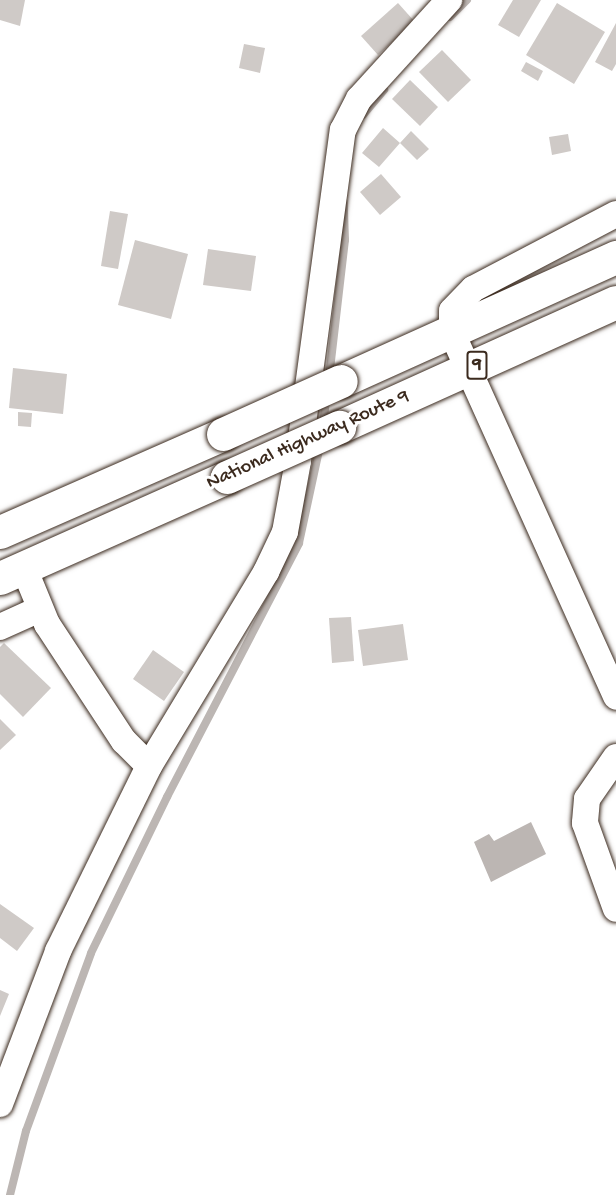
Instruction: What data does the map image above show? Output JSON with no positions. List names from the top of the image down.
{
  "streets": {
    "highway": ["9", "National Highway Route 9"]
  }
}
